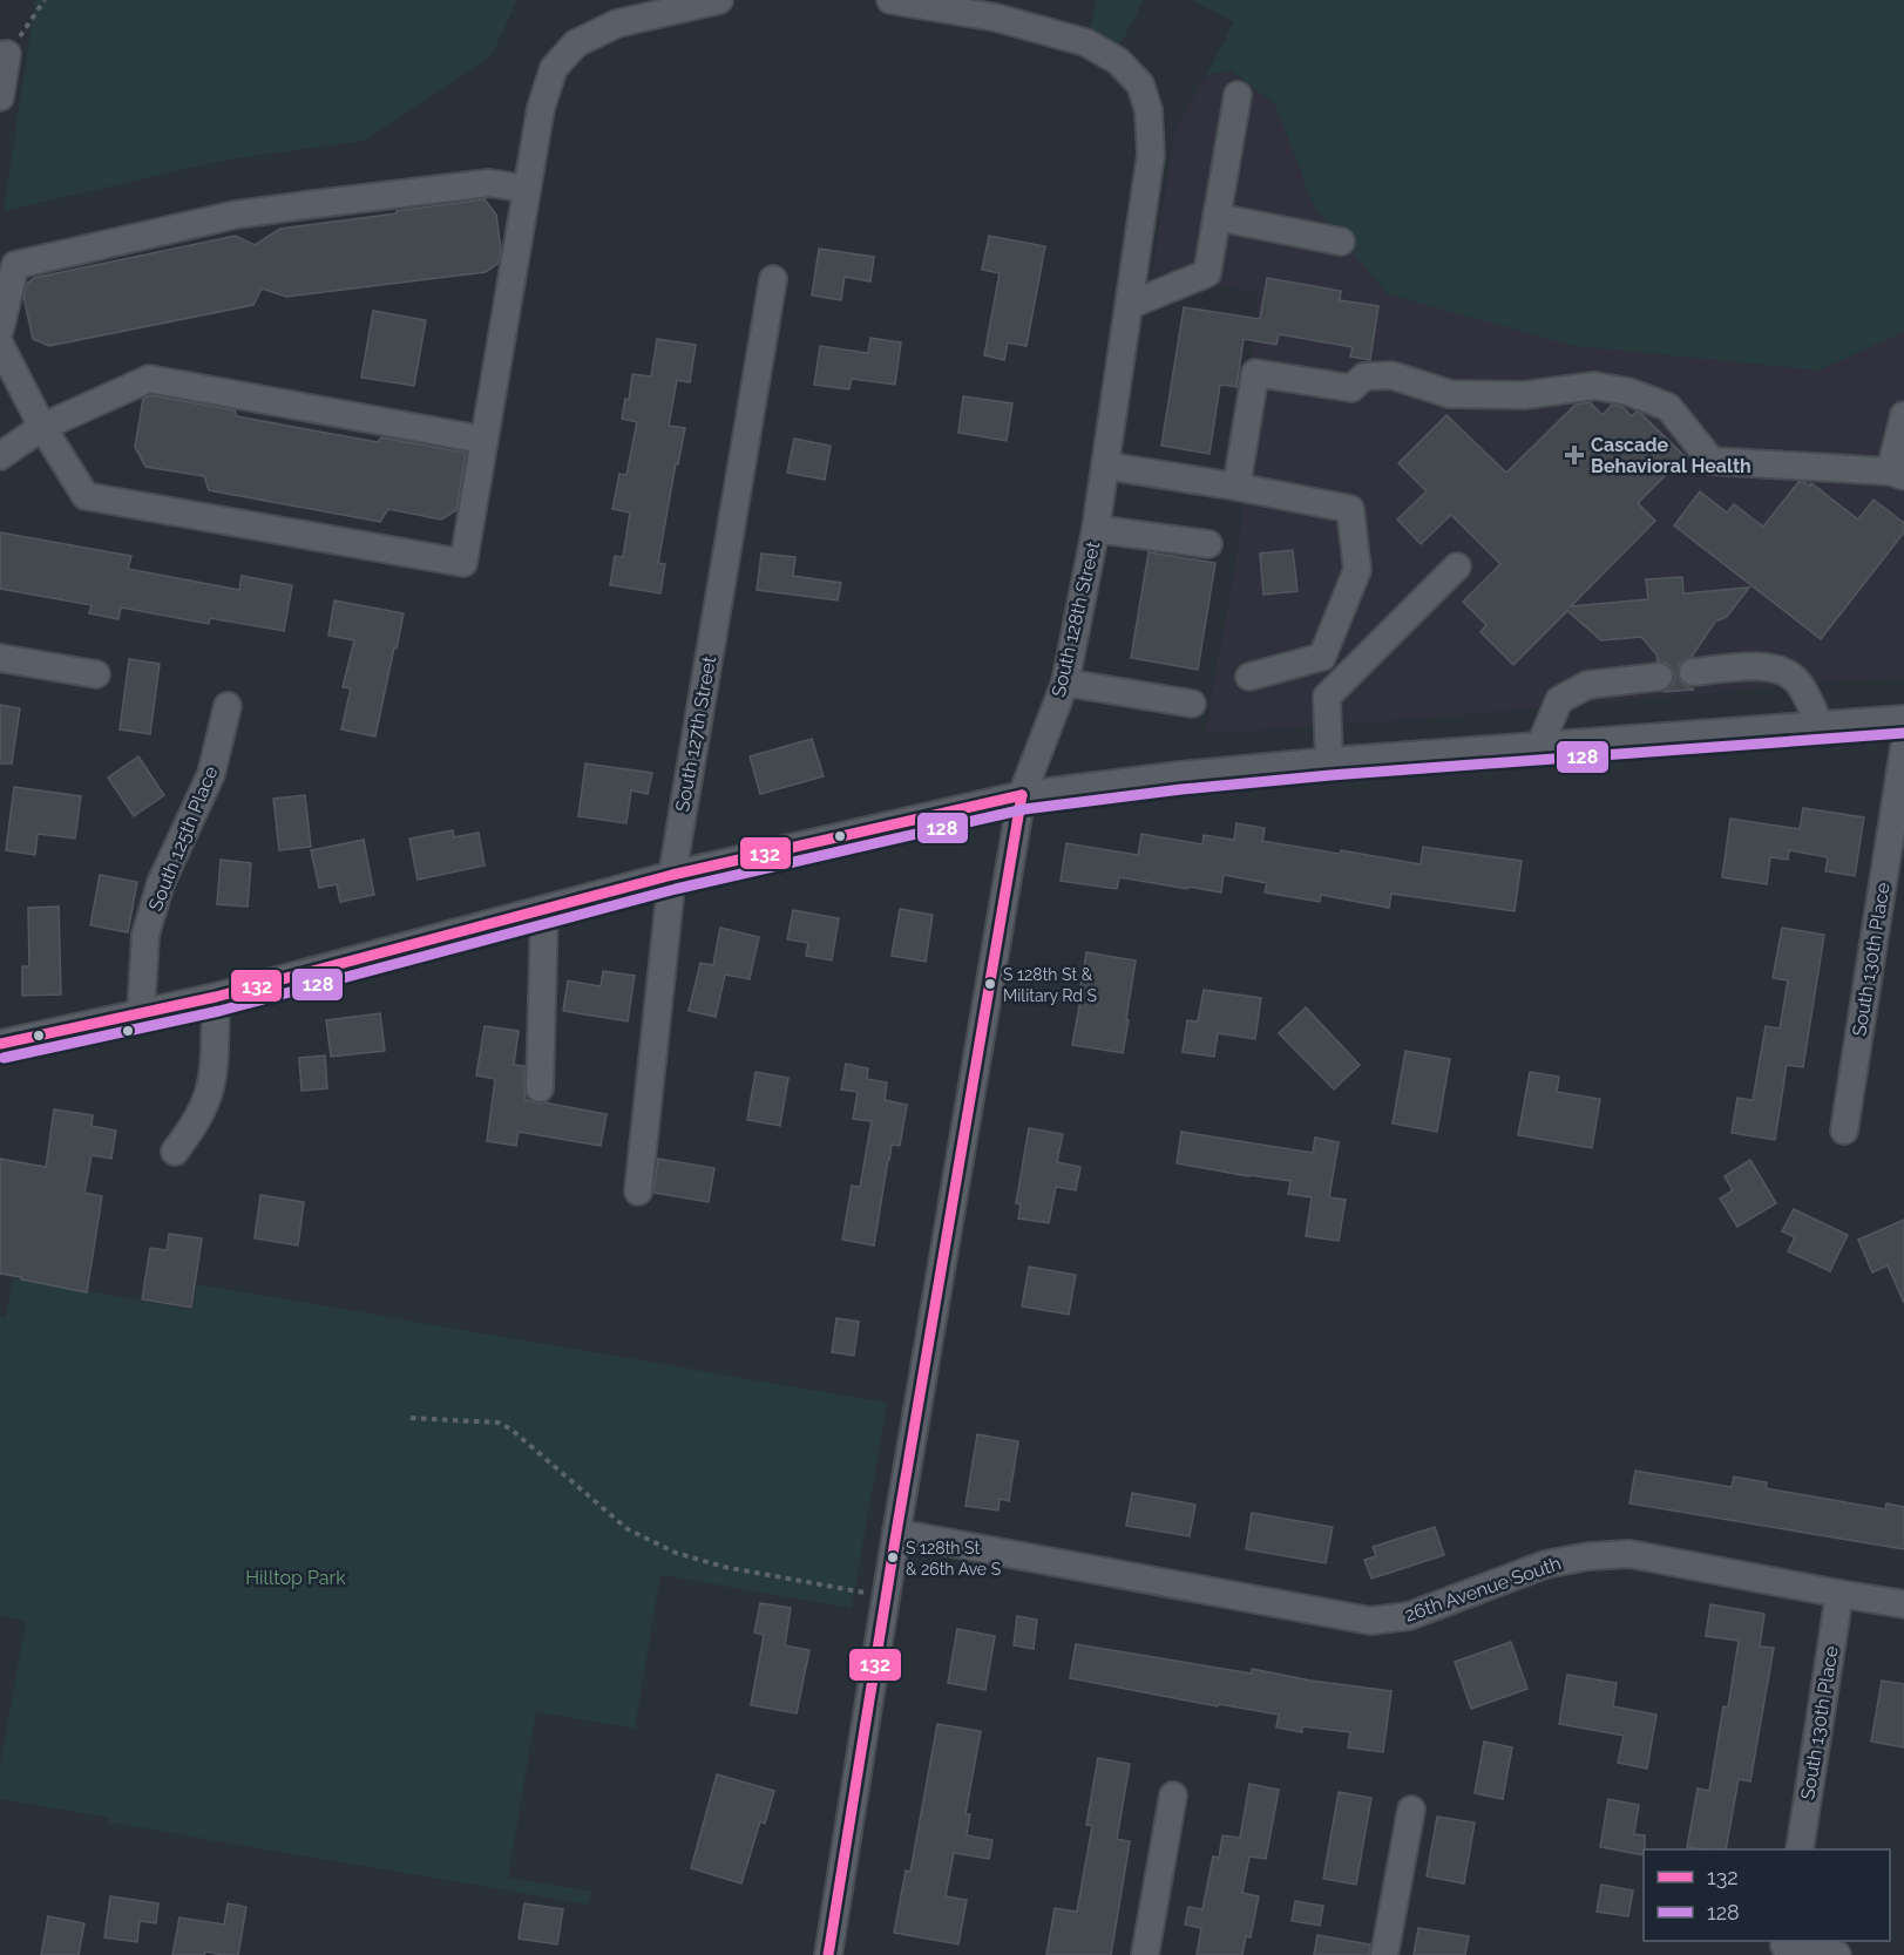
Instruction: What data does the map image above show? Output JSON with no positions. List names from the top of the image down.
{
  "streets": {
    "street": [
      "South 128th Street",
      "South 127th Street",
      "South 125th Place",
      "South 130th Place",
      "26th Avenue South"
    ]
  },
  "crossings": [
    ["South 128th Street", "26th Avenue South"],
    ["South 130th Place", "26th Avenue South"]
  ],
  "parks": ["Hilltop Park"],
  "places": {
    "health": ["Cascade Behavioral Health"],
    "other": ["S 128th St & Military Rd S", "S 128th St & 26th Ave S"]
  },
  "lines": ["transit line 128", "transit line 132"],
  "legend": ["132", "128"]
}
